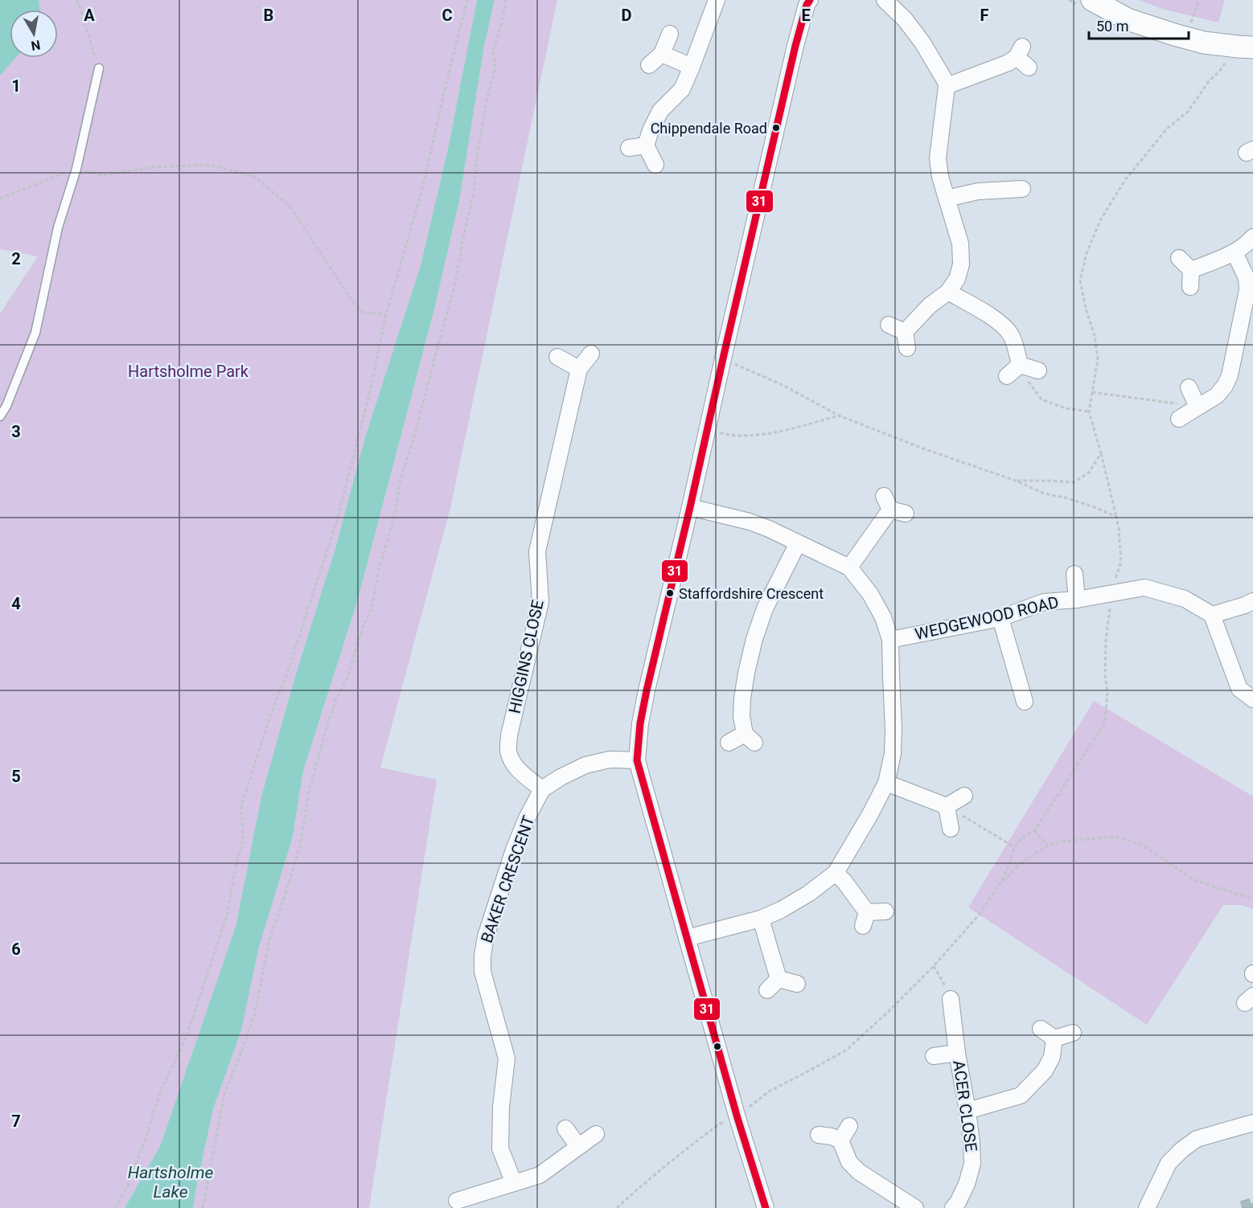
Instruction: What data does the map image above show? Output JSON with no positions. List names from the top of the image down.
{
  "streets": {
    "street": [
      "WEDGEWOOD ROAD",
      "HIGGINS CLOSE",
      "BAKER CRESCENT",
      "ACER CLOSE"
    ]
  },
  "crossings": [
    ["HIGGINS CLOSE", "BAKER CRESCENT"]
  ],
  "water": ["Hartsholme Lake"],
  "parks": ["Hartsholme Park"],
  "places": ["Chippendale Road", "Staffordshire Crescent"],
  "lines": ["transit line 31"],
  "scale_bar": "50 m",
  "north": "bottom",
  "grid": {
    "columns": [
      "A",
      "B",
      "C",
      "D",
      "E",
      "F"
    ],
    "rows": [
      "1",
      "2",
      "3",
      "4",
      "5",
      "6",
      "7"
    ]
  }
}
